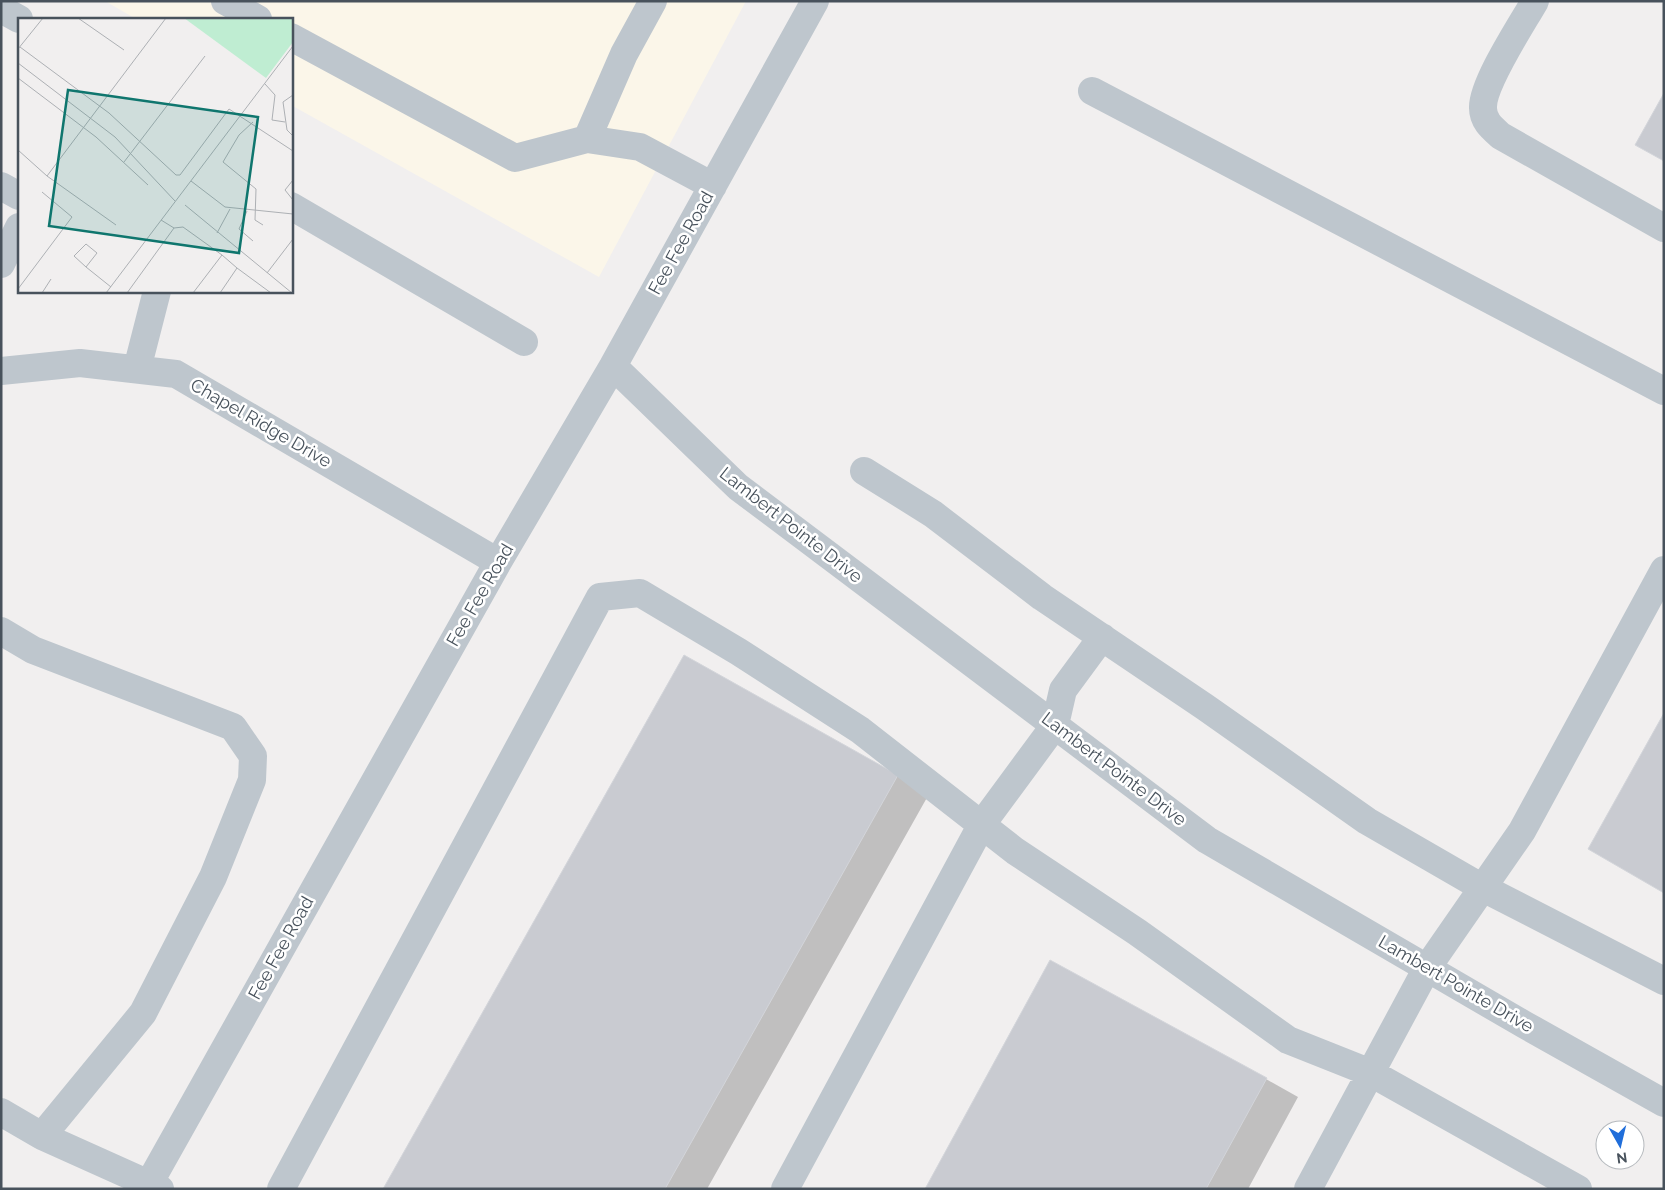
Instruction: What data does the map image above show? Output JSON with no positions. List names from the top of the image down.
{
  "streets": {
    "street": ["Fee Fee Road", "Chapel Ridge Drive", "Lambert Pointe Drive"]
  },
  "crossings": [
    ["Fee Fee Road", "Chapel Ridge Drive"],
    ["Fee Fee Road", "Lambert Pointe Drive"]
  ],
  "north": "bottom"
}
